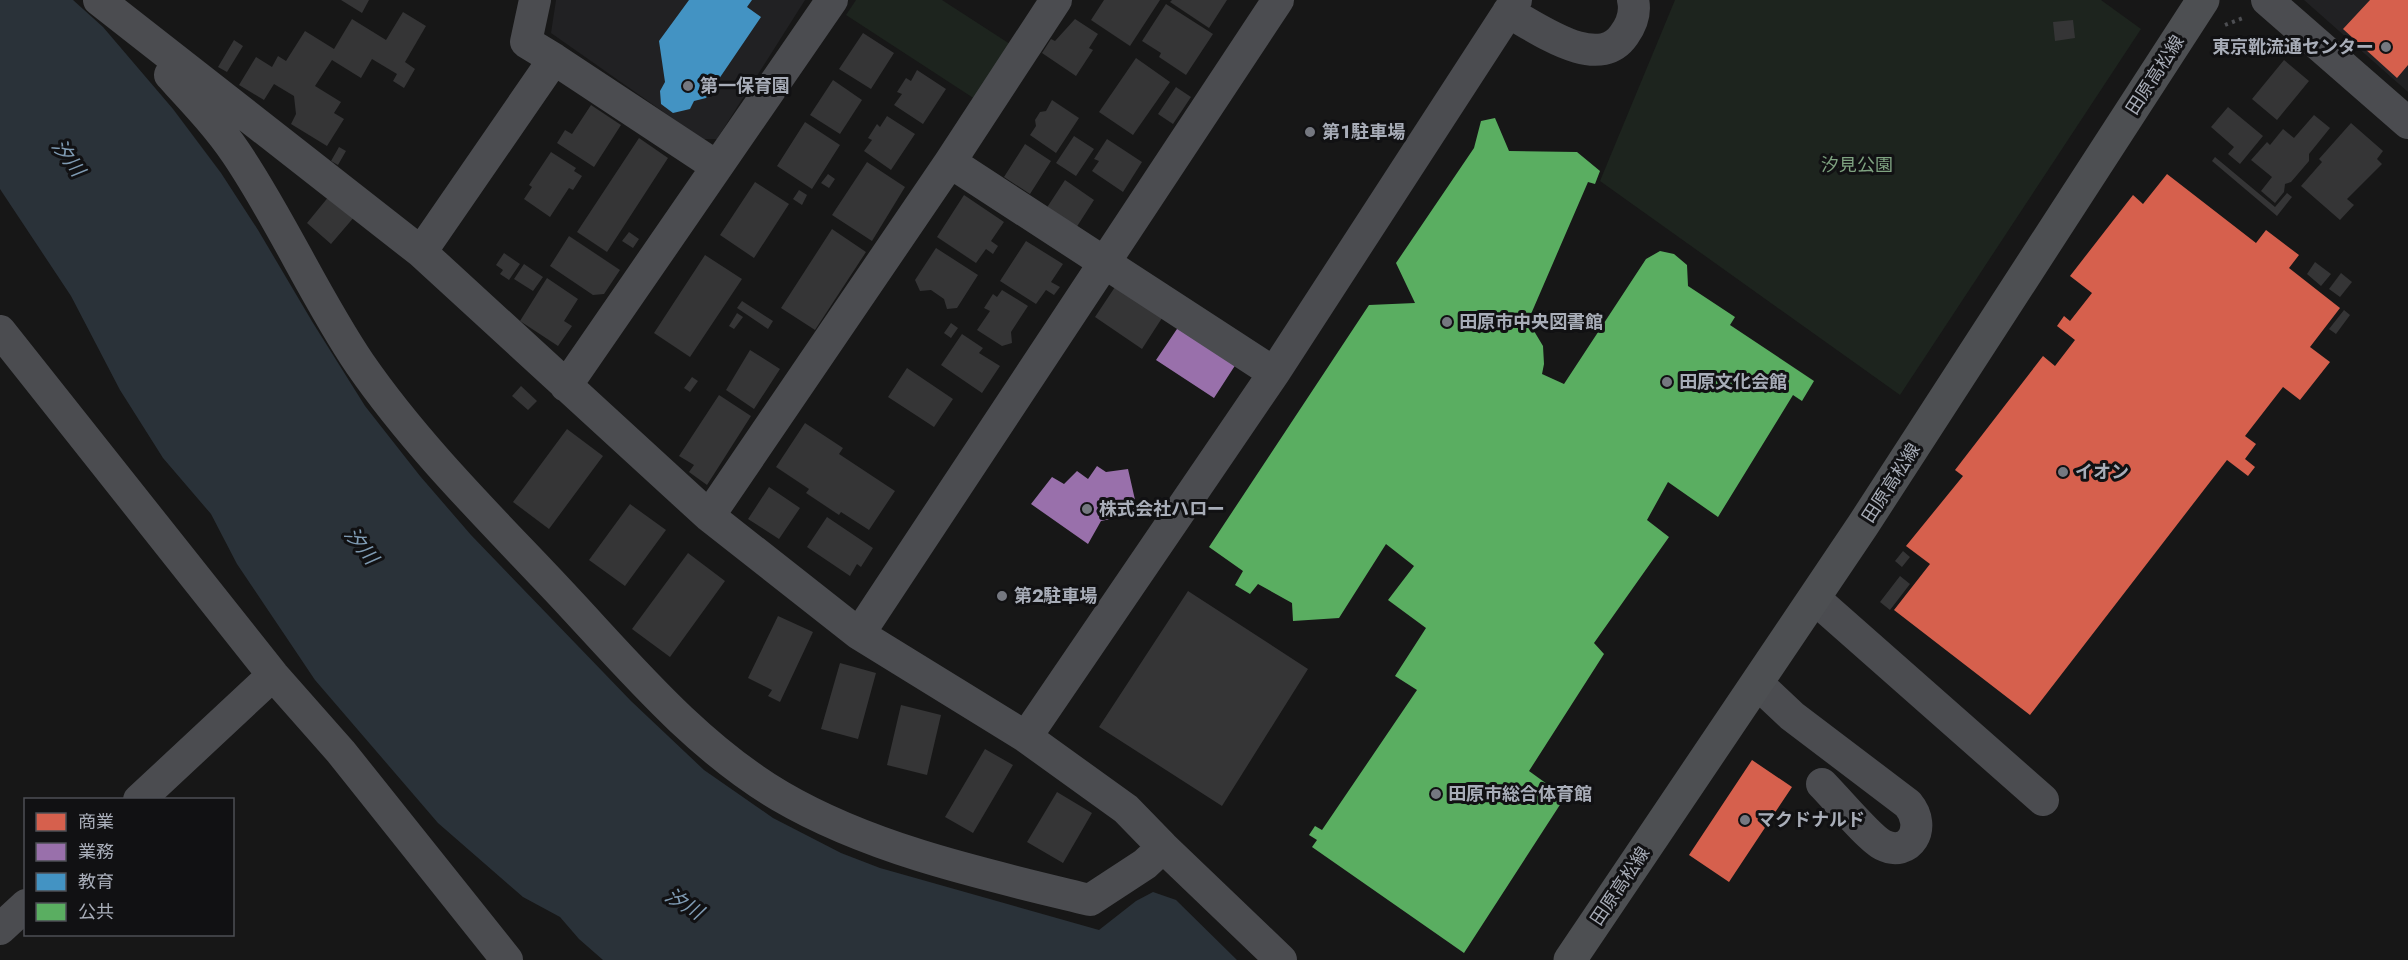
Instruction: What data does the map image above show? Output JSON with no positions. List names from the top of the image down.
{
  "streets": {
    "main road": ["田原高松線"]
  },
  "water": ["汐川"],
  "parks": ["汐見公園"],
  "places": [
    "東京靴流通センター",
    "第一保育園",
    "第１駐車場",
    "田原市中央図書館",
    "田原文化会館",
    "イオン",
    "株式会社ハロー",
    "第２駐車場",
    "田原市総合体育館",
    "マクドナルド"
  ],
  "legend": [
    "商業",
    "業務",
    "教育",
    "公共"
  ]
}
